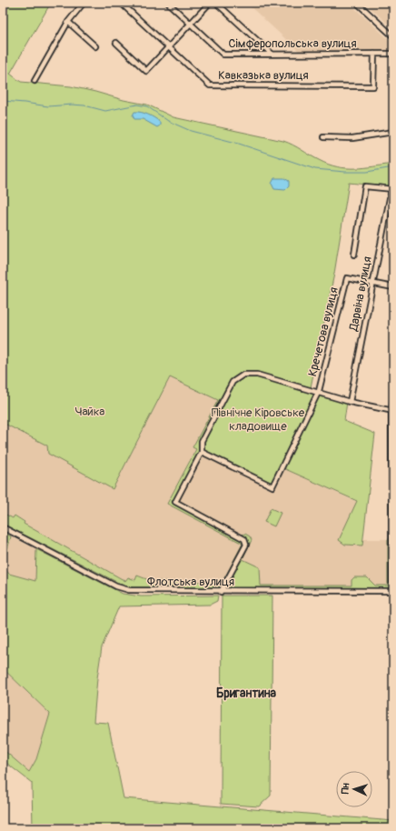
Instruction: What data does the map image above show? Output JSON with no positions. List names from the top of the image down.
{
  "streets": {
    "street": [
      "Сімферопольська вулиця",
      "Кавказька вулиця",
      "Дарвіна вулиця",
      "Кречетова вулиця",
      "Флотська вулиця"
    ]
  },
  "crossings": [
    ["Сімферопольська вулиця", "Кавказька вулиця"],
    ["Дарвіна вулиця", "Кречетова вулиця"]
  ],
  "districts": ["Бригантина"],
  "parks": ["Чайка", "Північне Кіровське кладовище"],
  "north": "left"
}
